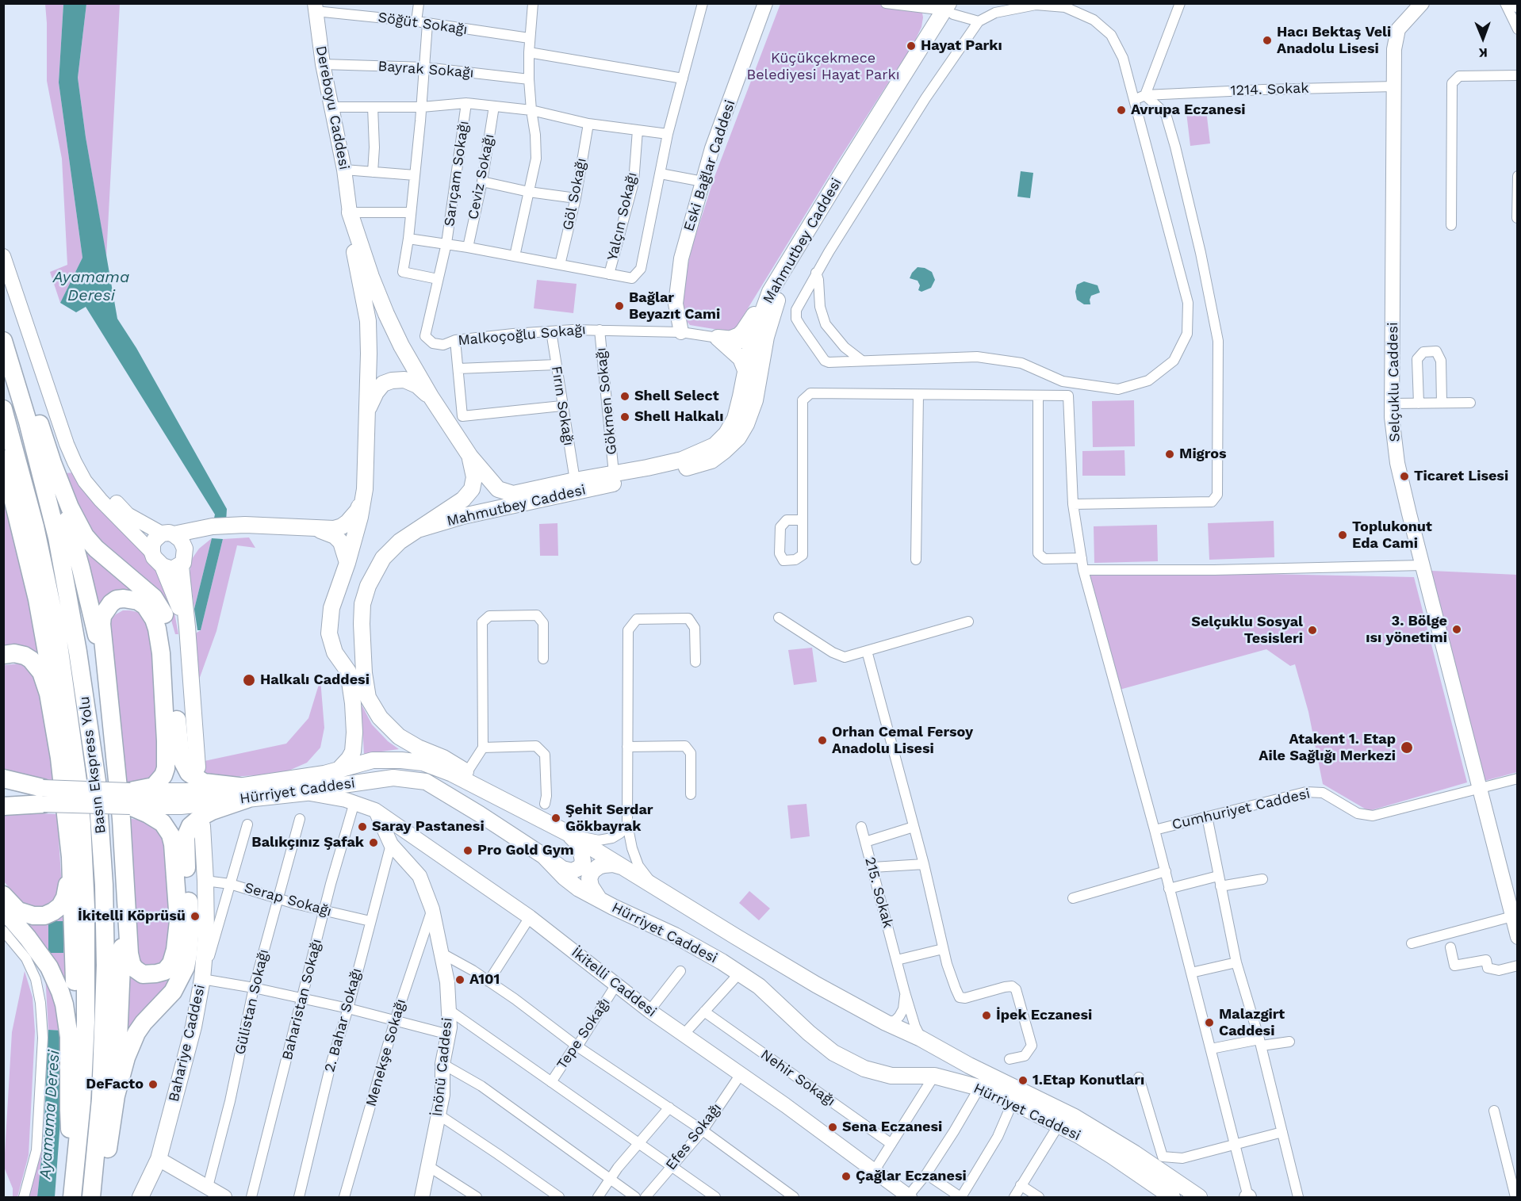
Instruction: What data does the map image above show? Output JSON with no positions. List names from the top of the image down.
{
  "streets": {
    "highway": ["Basın Ekspress Yolu"],
    "main road": [
      "Dereboyu Caddesi",
      "Eski Bağlar Caddesi",
      "Mahmutbey Caddesi",
      "Selçuklu Caddesi",
      "Hürriyet Caddesi",
      "İkitelli Caddesi",
      "Bahariye Caddesi",
      "İnönü Caddesi"
    ],
    "street": [
      "Söğüt Sokağı",
      "Bayrak Sokağı",
      "1214. Sokak",
      "Sarıçam Sokağı",
      "Ceviz Sokağı",
      "Göl Sokağı",
      "Yalçın Sokağı",
      "Malkoçoğlu Sokağı",
      "Gökmen Sokağı",
      "Fırın Sokağı",
      "Cumhuriyet Caddesi",
      "215. Sokak",
      "Serap Sokağı",
      "Baharistan Sokağı",
      "Gülistan Sokağı",
      "2. Bahar Sokağı",
      "Tepe Sokağı",
      "Menekşe Sokağı",
      "Nehir Sokağı",
      "Efes Sokağı"
    ]
  },
  "crossings": [
    ["Söğüt Sokağı", "Dereboyu Caddesi"],
    ["Bayrak Sokağı", "Dereboyu Caddesi"],
    ["1214. Sokak", "Selçuklu Caddesi"],
    ["Dereboyu Caddesi", "Mahmutbey Caddesi"],
    ["Eski Bağlar Caddesi", "Malkoçoğlu Sokağı"],
    ["Sarıçam Sokağı", "Malkoçoğlu Sokağı"],
    ["Mahmutbey Caddesi", "Gökmen Sokağı"],
    ["Mahmutbey Caddesi", "Fırın Sokağı"],
    ["Malkoçoğlu Sokağı", "Gökmen Sokağı"],
    ["Malkoçoğlu Sokağı", "Fırın Sokağı"],
    ["Selçuklu Caddesi", "Cumhuriyet Caddesi"],
    ["Hürriyet Caddesi", "215. Sokak"],
    ["Hürriyet Caddesi", "İkitelli Caddesi"],
    ["Serap Sokağı", "Baharistan Sokağı"],
    ["Serap Sokağı", "Gülistan Sokağı"],
    ["Serap Sokağı", "2. Bahar Sokağı"],
    ["Serap Sokağı", "Bahariye Caddesi"],
    ["İkitelli Caddesi", "Baharistan Sokağı"],
    ["İkitelli Caddesi", "Tepe Sokağı"],
    ["İkitelli Caddesi", "İnönü Caddesi"],
    ["İkitelli Caddesi", "Efes Sokağı"],
    ["2. Bahar Sokağı", "İnönü Caddesi"],
    ["Menekşe Sokağı", "İnönü Caddesi"]
  ],
  "water": ["Ayamama Deresi"],
  "parks": ["Küçükçekmece Belediyesi Hayat Parkı"],
  "places": [
    "Hacı Bektaş Veli Anadolu Lisesi",
    "Hayat Parkı",
    "Avrupa Eczanesi",
    "Bağlar Beyazıt Cami",
    "Shell Select",
    "Shell Halkalı",
    "Migros",
    "Ticaret Lisesi",
    "Toplukonut Eda Cami",
    "3. Bölge ısı yönetimi",
    "Selçuklu Sosyal Tesisleri",
    "Halkalı Caddesi",
    "Orhan Cemal Fersoy Anadolu Lisesi",
    "Atakent 1. Etap Aile Sağlığı Merkezi",
    "Şehit Serdar Gökbayrak",
    "Saray Pastanesi",
    "Balıkçınız Şafak",
    "Pro Gold Gym",
    "İkitelli Köprüsü",
    "A101",
    "İpek Eczanesi",
    "Malazgirt Caddesi",
    "1.Etap Konutları",
    "DeFacto",
    "Sena Eczanesi",
    "Çağlar Eczanesi"
  ],
  "north": "bottom"
}
